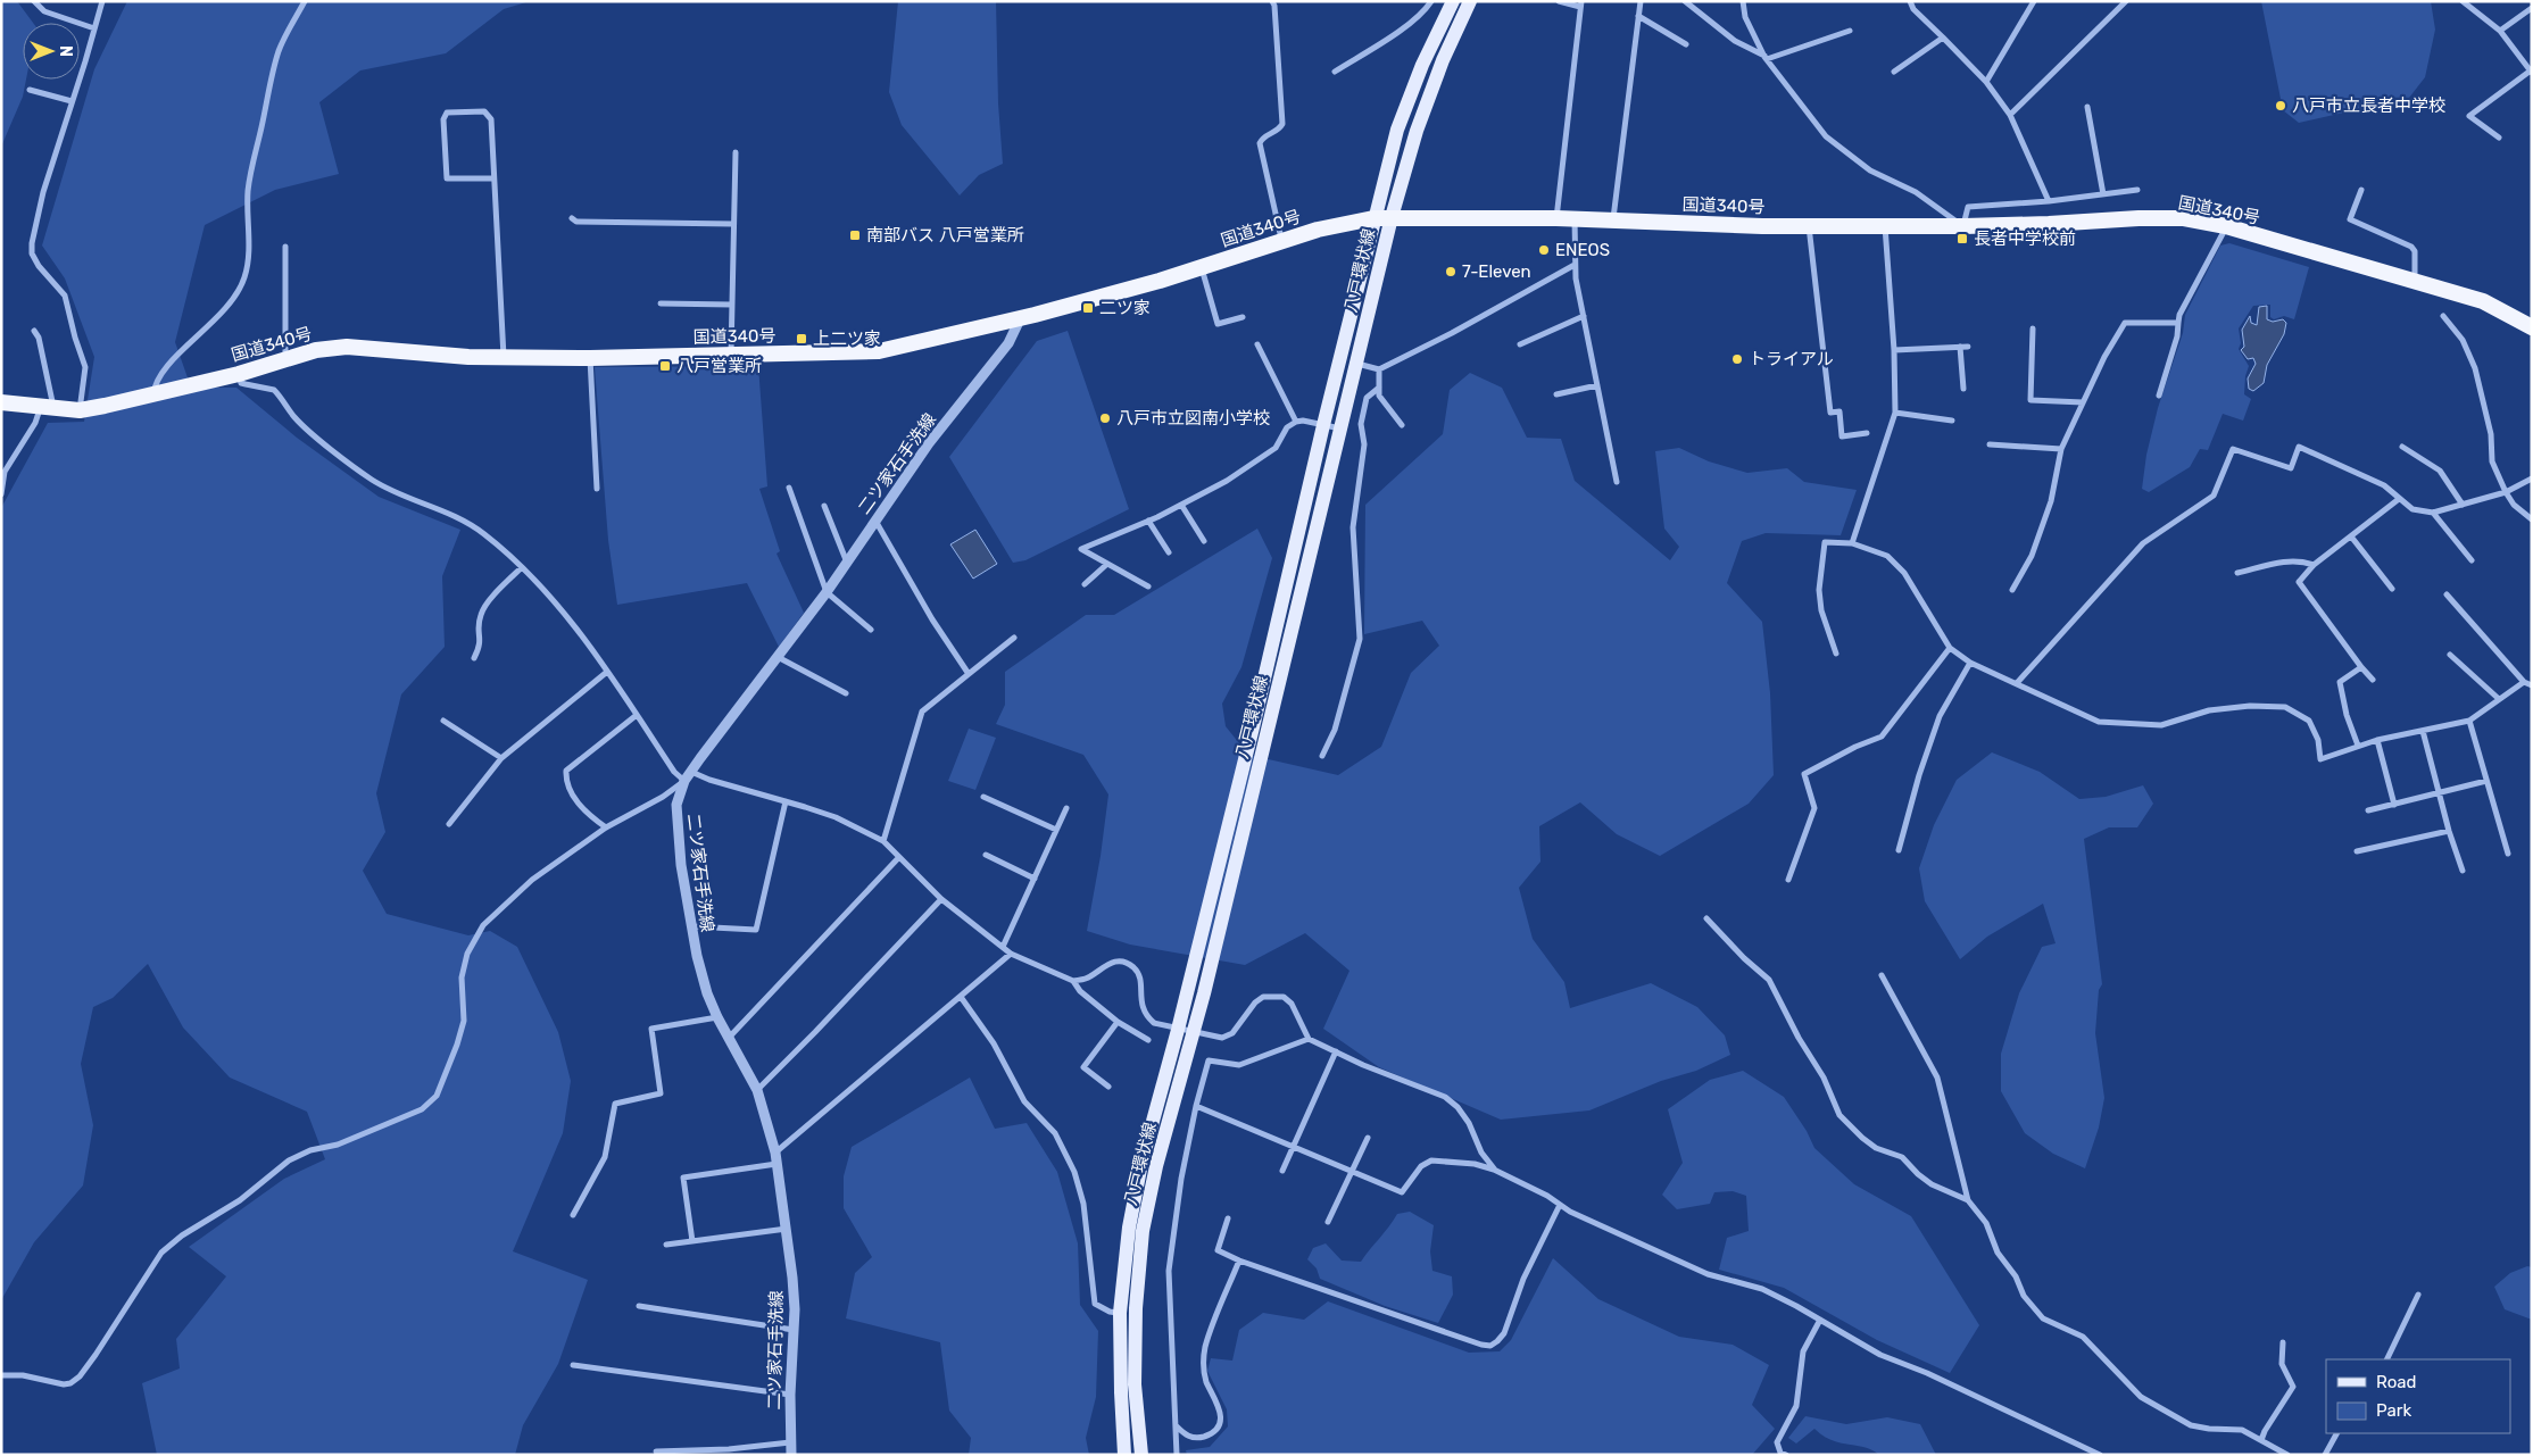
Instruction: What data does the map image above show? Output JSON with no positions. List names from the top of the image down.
{
  "streets": {
    "highway": ["国道340号"],
    "main road": ["八戸環状線"],
    "street": ["二ツ家石手洗線"]
  },
  "crossings": [
    ["国道340号", "八戸環状線"],
    ["国道340号", "二ツ家石手洗線"]
  ],
  "places": {
    "other": [
      "八戸市立長者中学校",
      "ENEOS",
      "7-Eleven",
      "トライアル",
      "八戸市立図南小学校"
    ],
    "transit": [
      "南部バス 八戸営業所",
      "長者中学校前",
      "二ツ家",
      "上二ツ家",
      "八戸営業所"
    ]
  },
  "legend": ["Road", "Park"],
  "north": "right"
}
